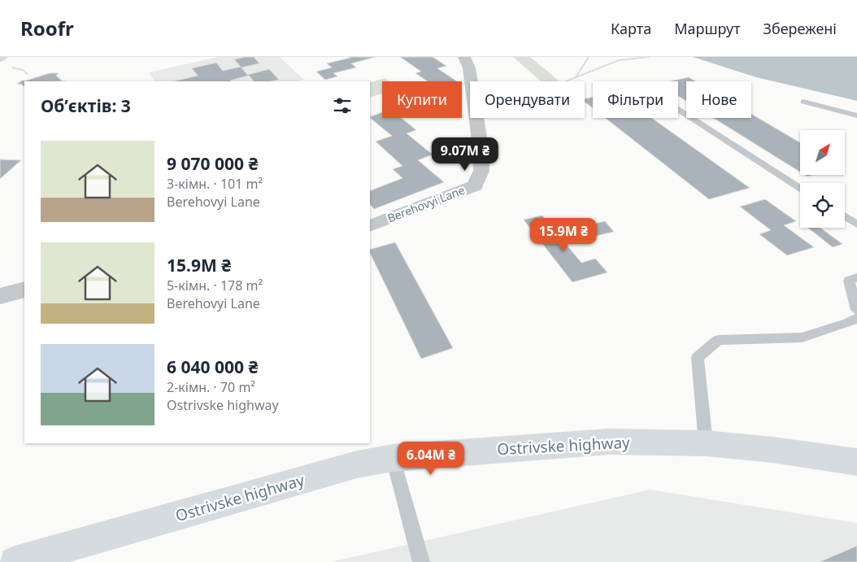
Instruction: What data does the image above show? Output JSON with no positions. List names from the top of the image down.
{
  "streets": {
    "street": ["Berehovyi Lane", "Ostrivske highway"]
  },
  "north": "top right",
  "page": {
    "header": "Roofr",
    "nav": ["Карта", "Маршрут", "Збережені"],
    "chip": [
      "Купити",
      "Орендувати",
      "Фільтри",
      "Нове"
    ],
    "heading": "Об’єктів: 3",
    "list": [
      {
        "name": "9 070 000 ₴",
        "note": "3-кімн. · 101 m² · Berehovyi Lane"
      },
      {
        "name": "15.9M ₴",
        "note": "5-кімн. · 178 m² · Berehovyi Lane"
      },
      {
        "name": "6 040 000 ₴",
        "note": "2-кімн. · 70 m² · Ostrivske highway"
      }
    ],
    "price": ["9.07M ₴", "15.9M ₴", "6.04M ₴"]
  }
}
